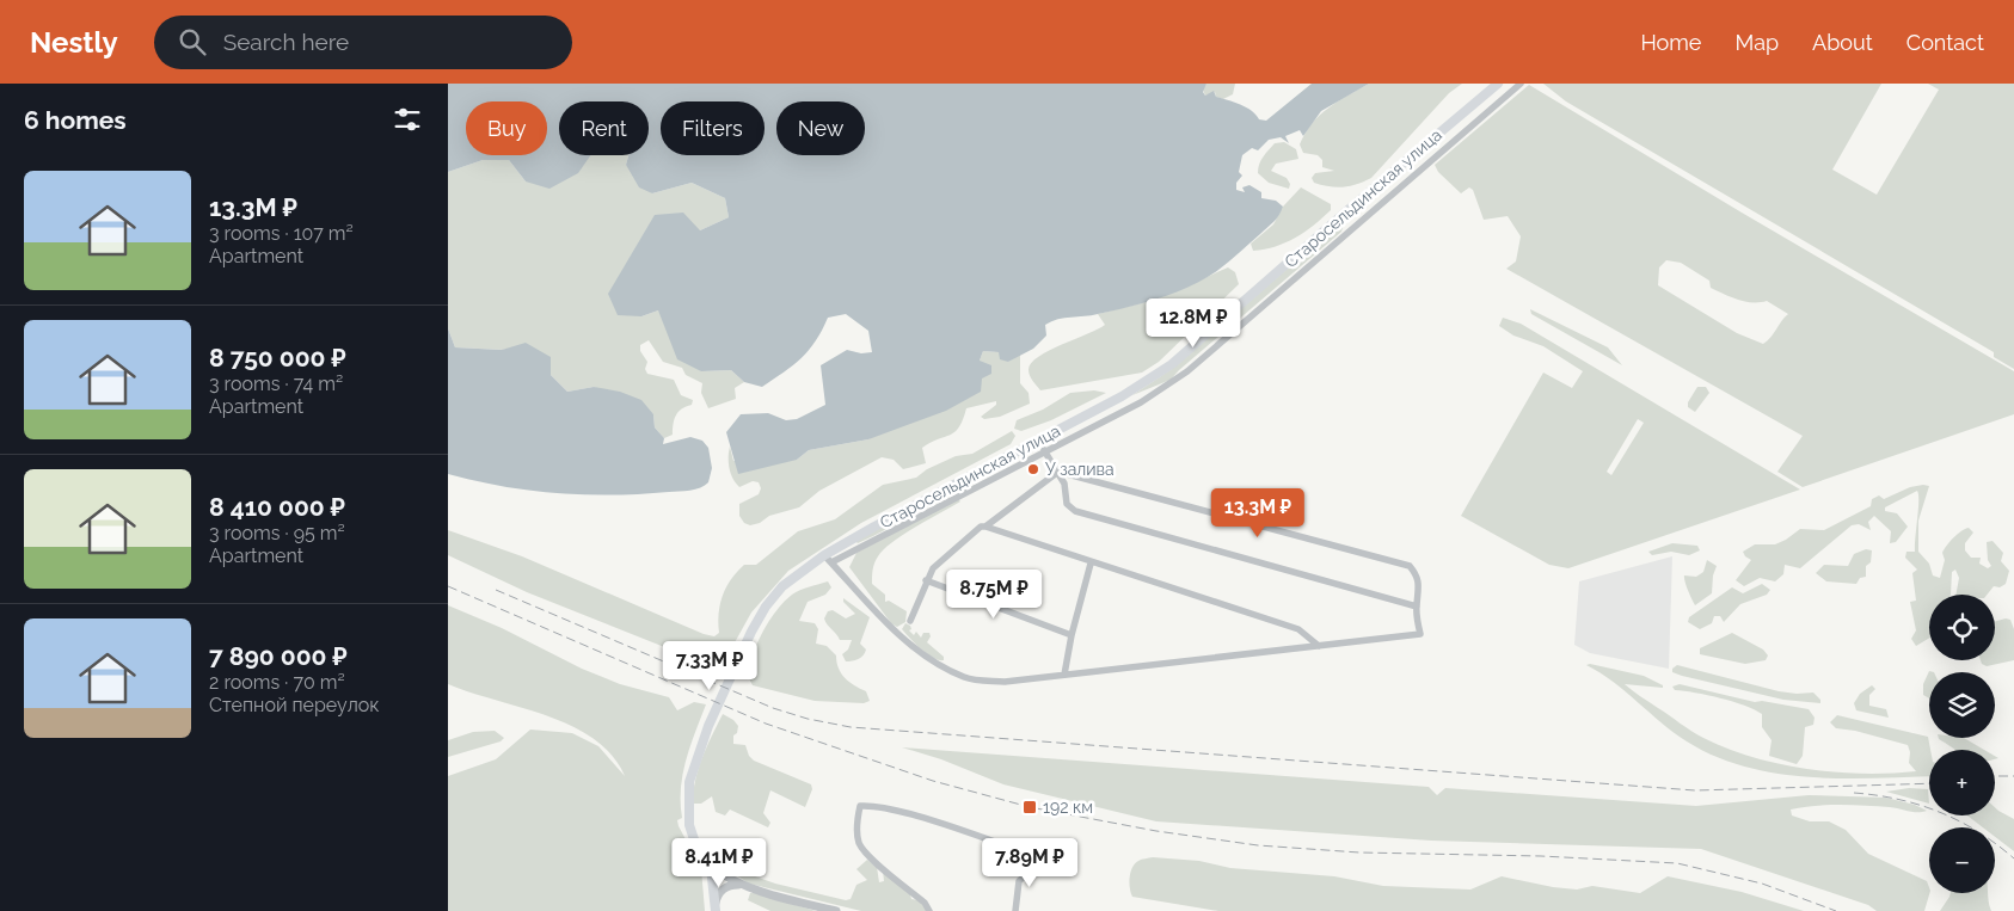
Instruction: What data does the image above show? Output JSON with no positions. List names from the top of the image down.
{
  "streets": {
    "main road": ["Старосельдинская улица"]
  },
  "places": {
    "other": ["У залива"],
    "transit": ["192 км"]
  },
  "page": {
    "header": "Nestly",
    "search": "Search here",
    "nav": [
      "Home",
      "Map",
      "About",
      "Contact"
    ],
    "heading": "6 homes",
    "chip": [
      "Buy",
      "Rent",
      "Filters",
      "New"
    ],
    "list": [
      {
        "name": "13.3M ₽",
        "note": "3 rooms · 107 m² · Apartment"
      },
      {
        "name": "8 750 000 ₽",
        "note": "3 rooms · 74 m² · Apartment"
      },
      {
        "name": "8 410 000 ₽",
        "note": "3 rooms · 95 m² · Apartment"
      },
      {
        "name": "7 890 000 ₽",
        "note": "2 rooms · 70 m² · Степной переулок"
      }
    ],
    "price": [
      "12.8M ₽",
      "13.3M ₽",
      "8.75M ₽",
      "7.33M ₽",
      "8.41M ₽",
      "7.89M ₽"
    ],
    "map_buttons": ["+", "−"]
  }
}
